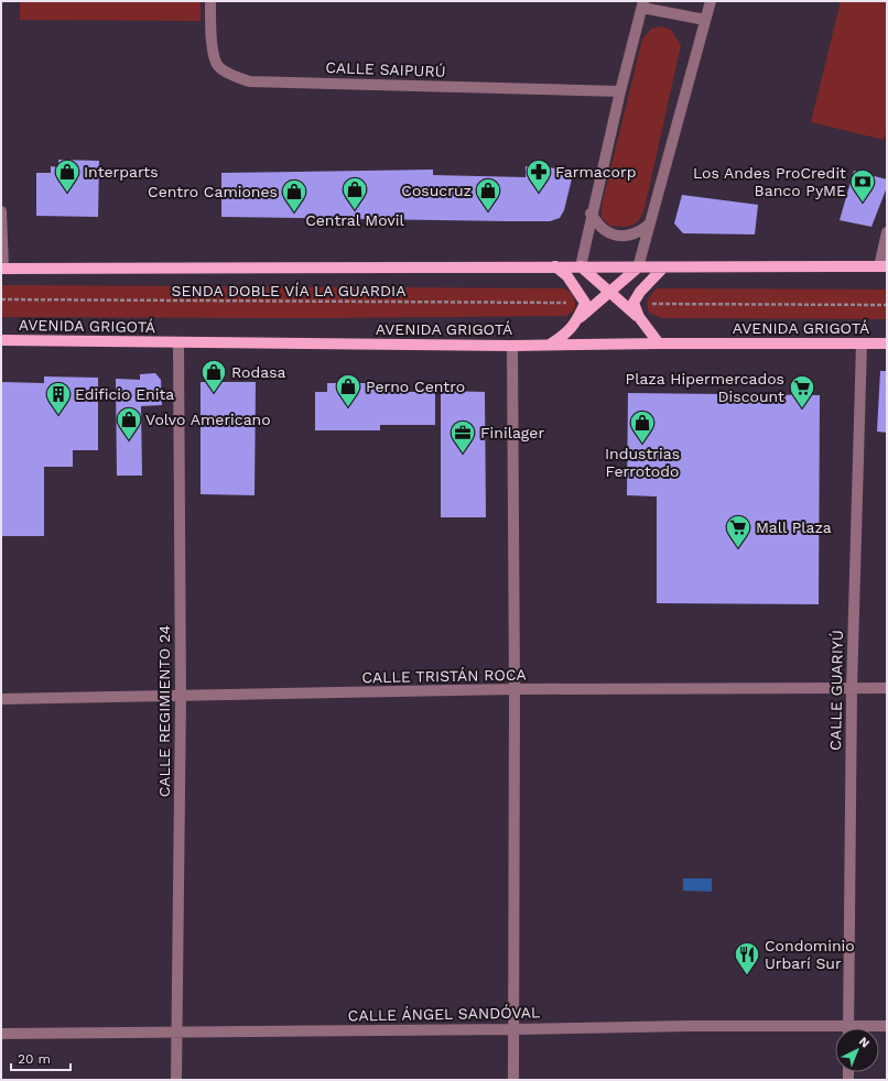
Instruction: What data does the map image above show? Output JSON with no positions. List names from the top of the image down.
{
  "streets": {
    "main road": ["AVENIDA GRIGOTÁ"],
    "street": [
      "CALLE SAIPURÚ",
      "CALLE TRISTÁN ROCA",
      "CALLE GUARIYÚ",
      "CALLE REGIMIENTO 24",
      "CALLE ÁNGEL SANDÓVAL"
    ],
    "path": ["SENDA DOBLE VÍA LA GUARDIA"]
  },
  "crossings": [
    ["AVENIDA GRIGOTÁ", "CALLE GUARIYÚ"],
    ["AVENIDA GRIGOTÁ", "CALLE REGIMIENTO 24"],
    ["CALLE TRISTÁN ROCA", "CALLE GUARIYÚ"],
    ["CALLE TRISTÁN ROCA", "CALLE REGIMIENTO 24"],
    ["CALLE REGIMIENTO 24", "CALLE ÁNGEL SANDÓVAL"]
  ],
  "places": {
    "shop": [
      "Interparts",
      "Central Movil",
      "Cosucruz",
      "Centro Camiones",
      "Rodasa",
      "Perno Centro",
      "Volvo Americano",
      "Industrias Ferrotodo"
    ],
    "pharmacy": ["Farmacorp"],
    "bank": ["Los Andes ProCredit Banco PyME"],
    "supermarket": ["Plaza Hipermercados Discount", "Mall Plaza"],
    "building": ["Edificio Enita"],
    "office": ["Finilager"],
    "restaurant": ["Condominio Urbarí Sur"]
  },
  "scale_bar": "20 m",
  "north": "top right"
}
